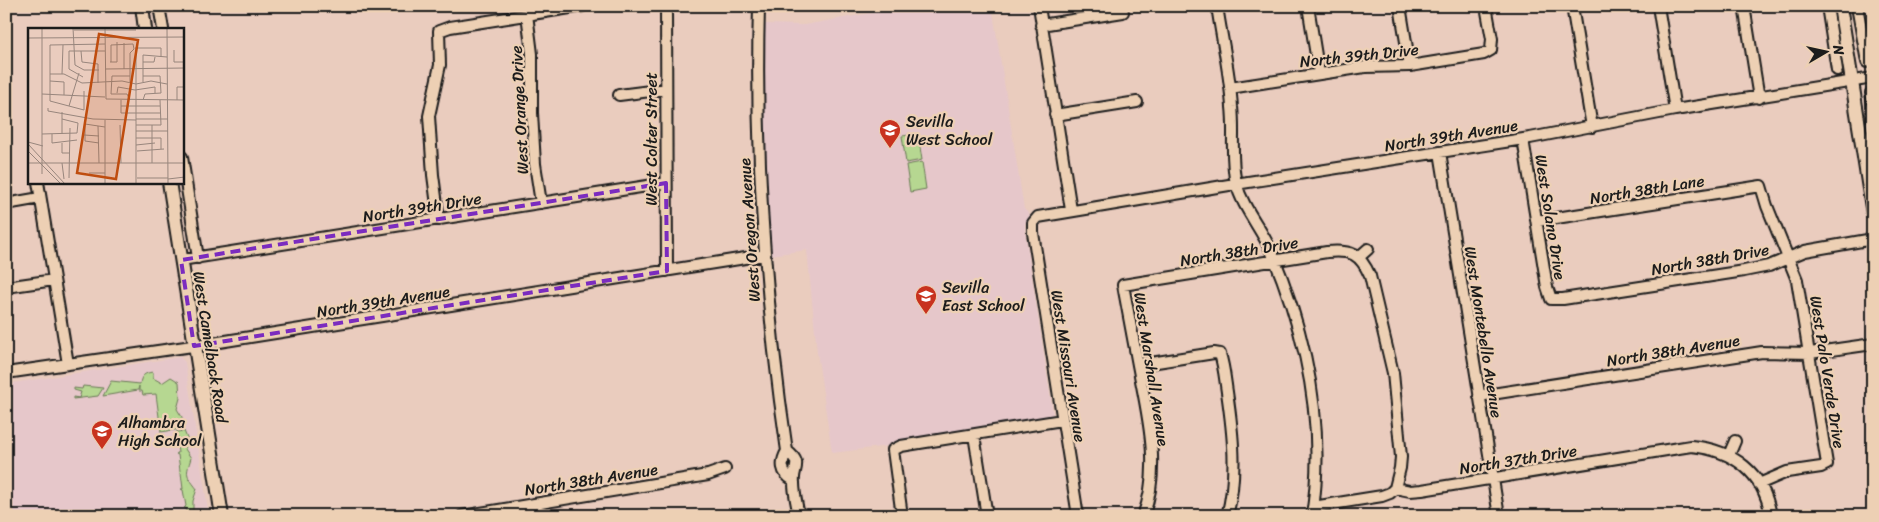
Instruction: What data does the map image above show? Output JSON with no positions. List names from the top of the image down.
{
  "streets": {
    "main road": ["West Camelback Road"],
    "street": [
      "North 39th Drive",
      "West Orange Drive",
      "North 39th Avenue",
      "West Colter Street",
      "North 38th Lane",
      "West Solano Drive",
      "West Oregon Avenue",
      "North 38th Drive",
      "West Montebello Avenue",
      "North 38th Avenue",
      "West Missouri Avenue",
      "West Marshall Avenue",
      "West Palo Verde Drive",
      "North 37th Drive"
    ]
  },
  "crossings": [
    ["North 39th Drive", "West Orange Drive"],
    ["North 39th Drive", "West Colter Street"],
    ["North 39th Drive", "West Camelback Road"],
    ["North 39th Avenue", "West Colter Street"],
    ["North 39th Avenue", "West Solano Drive"],
    ["North 39th Avenue", "West Oregon Avenue"],
    ["North 39th Avenue", "West Montebello Avenue"],
    ["North 39th Avenue", "West Camelback Road"],
    ["North 39th Avenue", "West Missouri Avenue"],
    ["North 38th Lane", "West Solano Drive"],
    ["North 38th Lane", "West Palo Verde Drive"],
    ["West Solano Drive", "North 38th Drive"],
    ["North 38th Drive", "West Marshall Avenue"],
    ["North 38th Drive", "West Palo Verde Drive"],
    ["West Montebello Avenue", "North 38th Avenue"],
    ["West Montebello Avenue", "North 37th Drive"],
    ["North 38th Avenue", "West Palo Verde Drive"],
    ["West Palo Verde Drive", "North 37th Drive"]
  ],
  "places": {
    "school or university": ["Sevilla West School", "Sevilla East School", "Alhambra High School"]
  },
  "north": "right"
}
